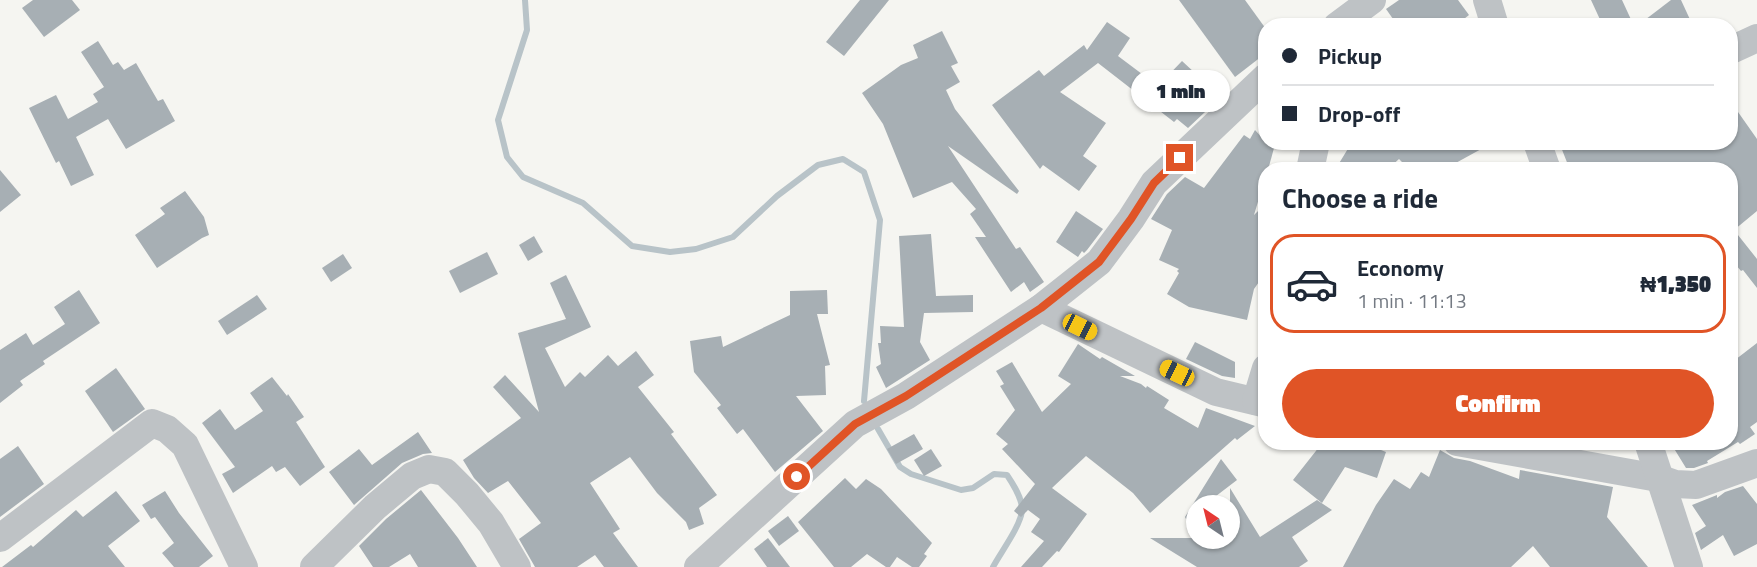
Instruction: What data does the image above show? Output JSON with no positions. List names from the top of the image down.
{
  "north": "top left",
  "page": {
    "banner": ["Pickup", "Drop-off"],
    "bubble": "1 min",
    "heading": "Choose a ride",
    "list": [
      {
        "name": "Economy",
        "note": "1 min · 11:13",
        "value": "₦1,350"
      }
    ],
    "buttons": "Confirm"
  }
}
